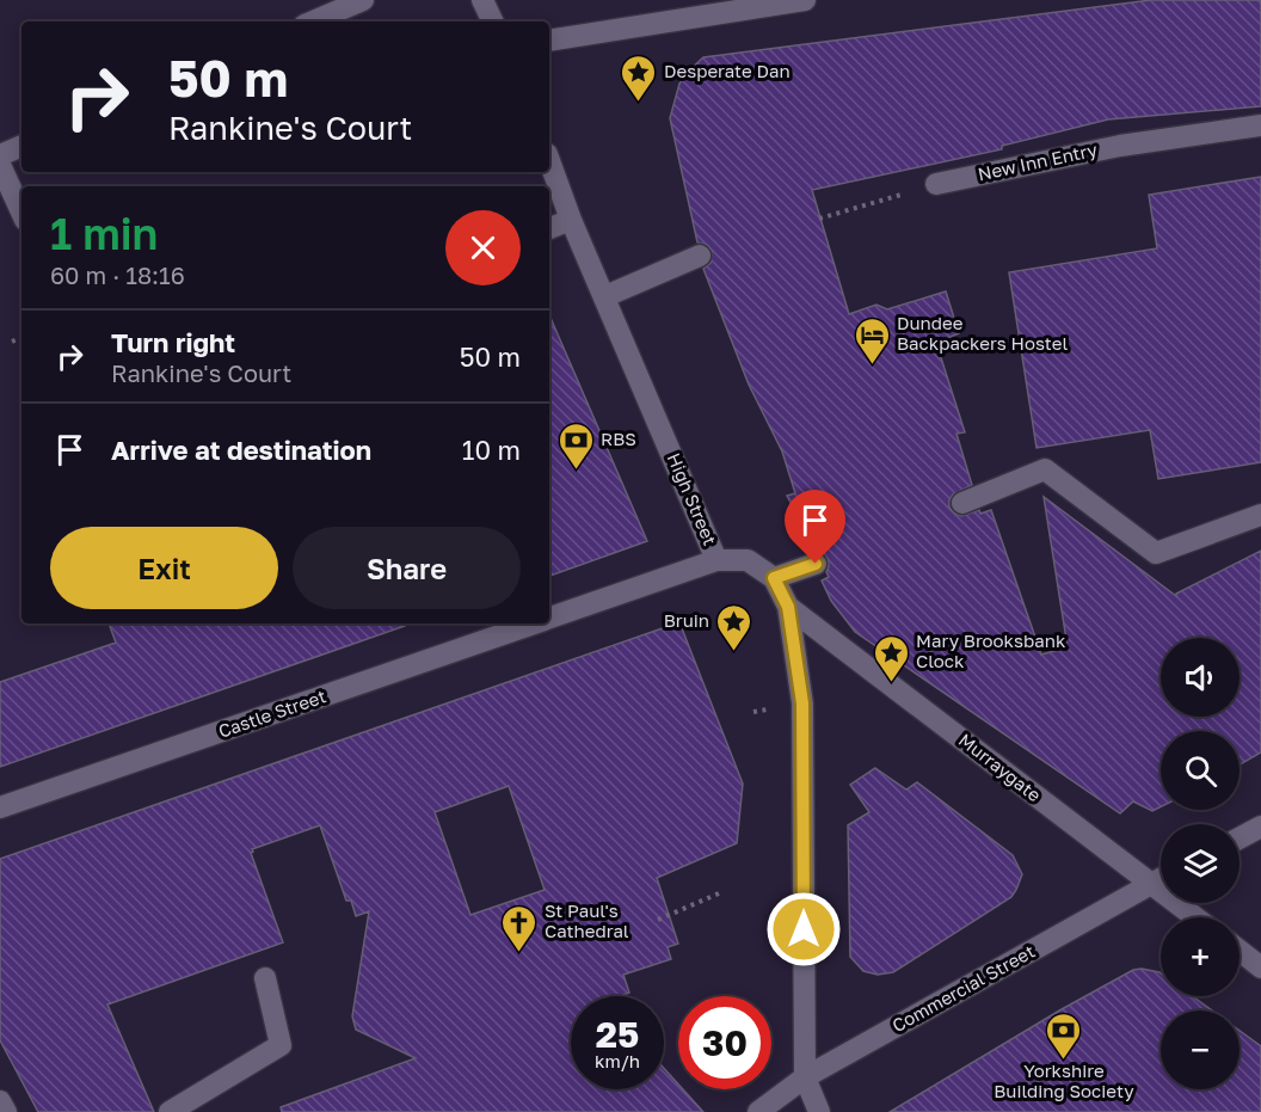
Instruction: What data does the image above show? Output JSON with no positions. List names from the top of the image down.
{
  "streets": {
    "street": [
      "New Inn Entry",
      "High Street",
      "Castle Street",
      "Murraygate",
      "Commercial Street"
    ]
  },
  "crossings": [
    ["High Street", "Castle Street"],
    ["Murraygate", "Commercial Street"]
  ],
  "places": {
    "place": ["Desperate Dan", "Bruin", "Mary Brooksbank Clock"],
    "hotel": ["Dundee Backpackers Hostel"],
    "bank": ["RBS", "Yorkshire Building Society"],
    "church": ["St Paul's Cathedral"]
  },
  "page": {
    "turn": ["50 m", "Rankine's Court"],
    "heading": ["1 min", "60 m · 18:16"],
    "list": [
      {
        "name": "Turn right",
        "note": "Rankine's Court",
        "value": "50 m"
      },
      {
        "name": "Arrive at destination",
        "value": "10 m"
      }
    ],
    "buttons": ["Exit", "Share"],
    "map_buttons": ["+", "−"],
    "speed": "25 km/h",
    "limit": "30"
  }
}
